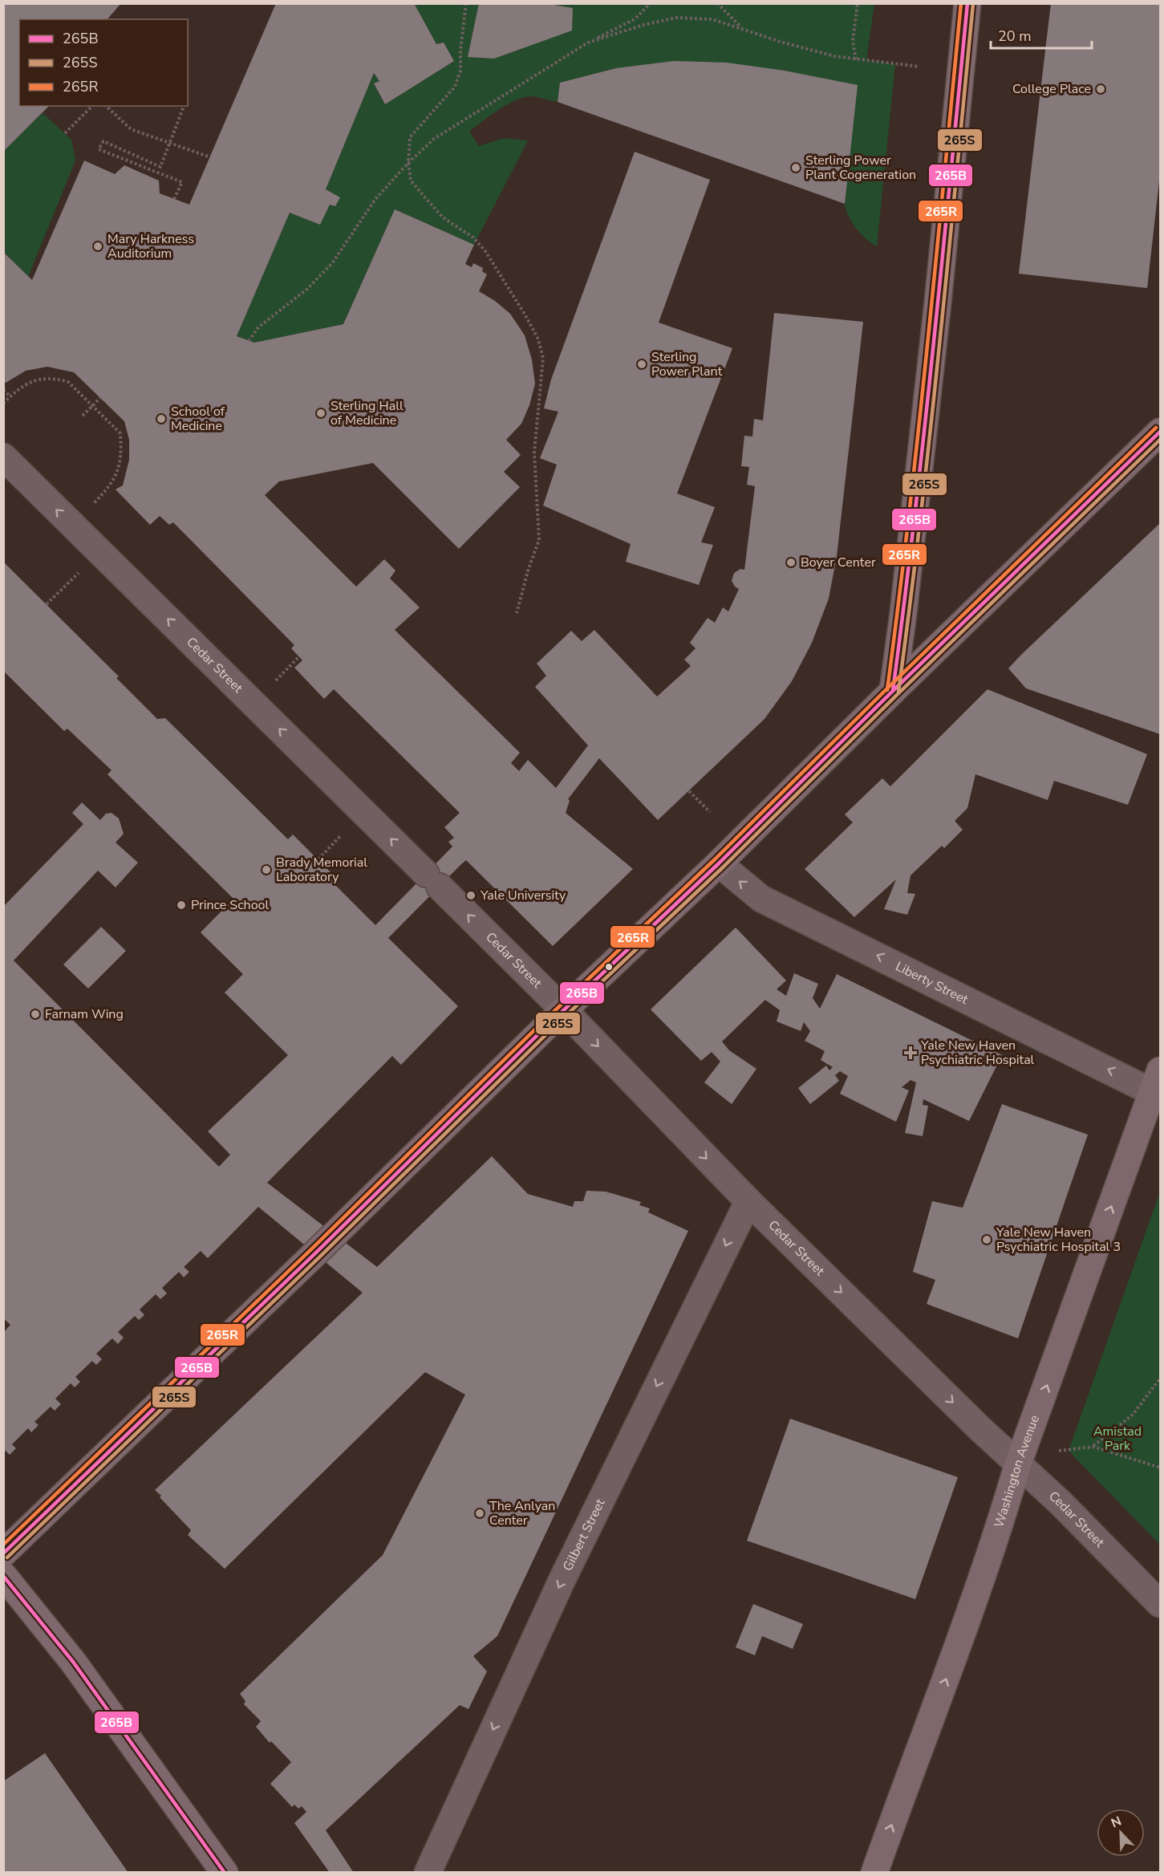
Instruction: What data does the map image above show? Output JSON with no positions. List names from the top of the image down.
{
  "streets": {
    "main road": ["Washington Avenue"],
    "street": ["Cedar Street", "Liberty Street", "Gilbert Street"]
  },
  "crossings": [
    ["Cedar Street", "Washington Avenue"],
    ["Cedar Street", "Gilbert Street"],
    ["Liberty Street", "Washington Avenue"]
  ],
  "one_way": ["Liberty Street", "Washington Avenue", "Gilbert Street"],
  "parks": ["Amistad Park"],
  "places": {
    "other": [
      "College Place",
      "Sterling Power Plant Cogeneration",
      "Mary Harkness Auditorium",
      "Sterling Power Plant",
      "Sterling Hall of Medicine",
      "School of Medicine",
      "Boyer Center",
      "Brady Memorial Laboratory",
      "Yale University",
      "Prince School",
      "Farnam Wing",
      "Yale New Haven Psychiatric Hospital 3",
      "The Anlyan Center"
    ],
    "health": ["Yale New Haven Psychiatric Hospital"]
  },
  "lines": ["transit line 265B", "transit line 265R", "transit line 265S"],
  "legend": ["265B", "265S", "265R"],
  "scale_bar": "20 m",
  "north": "top left"
}
